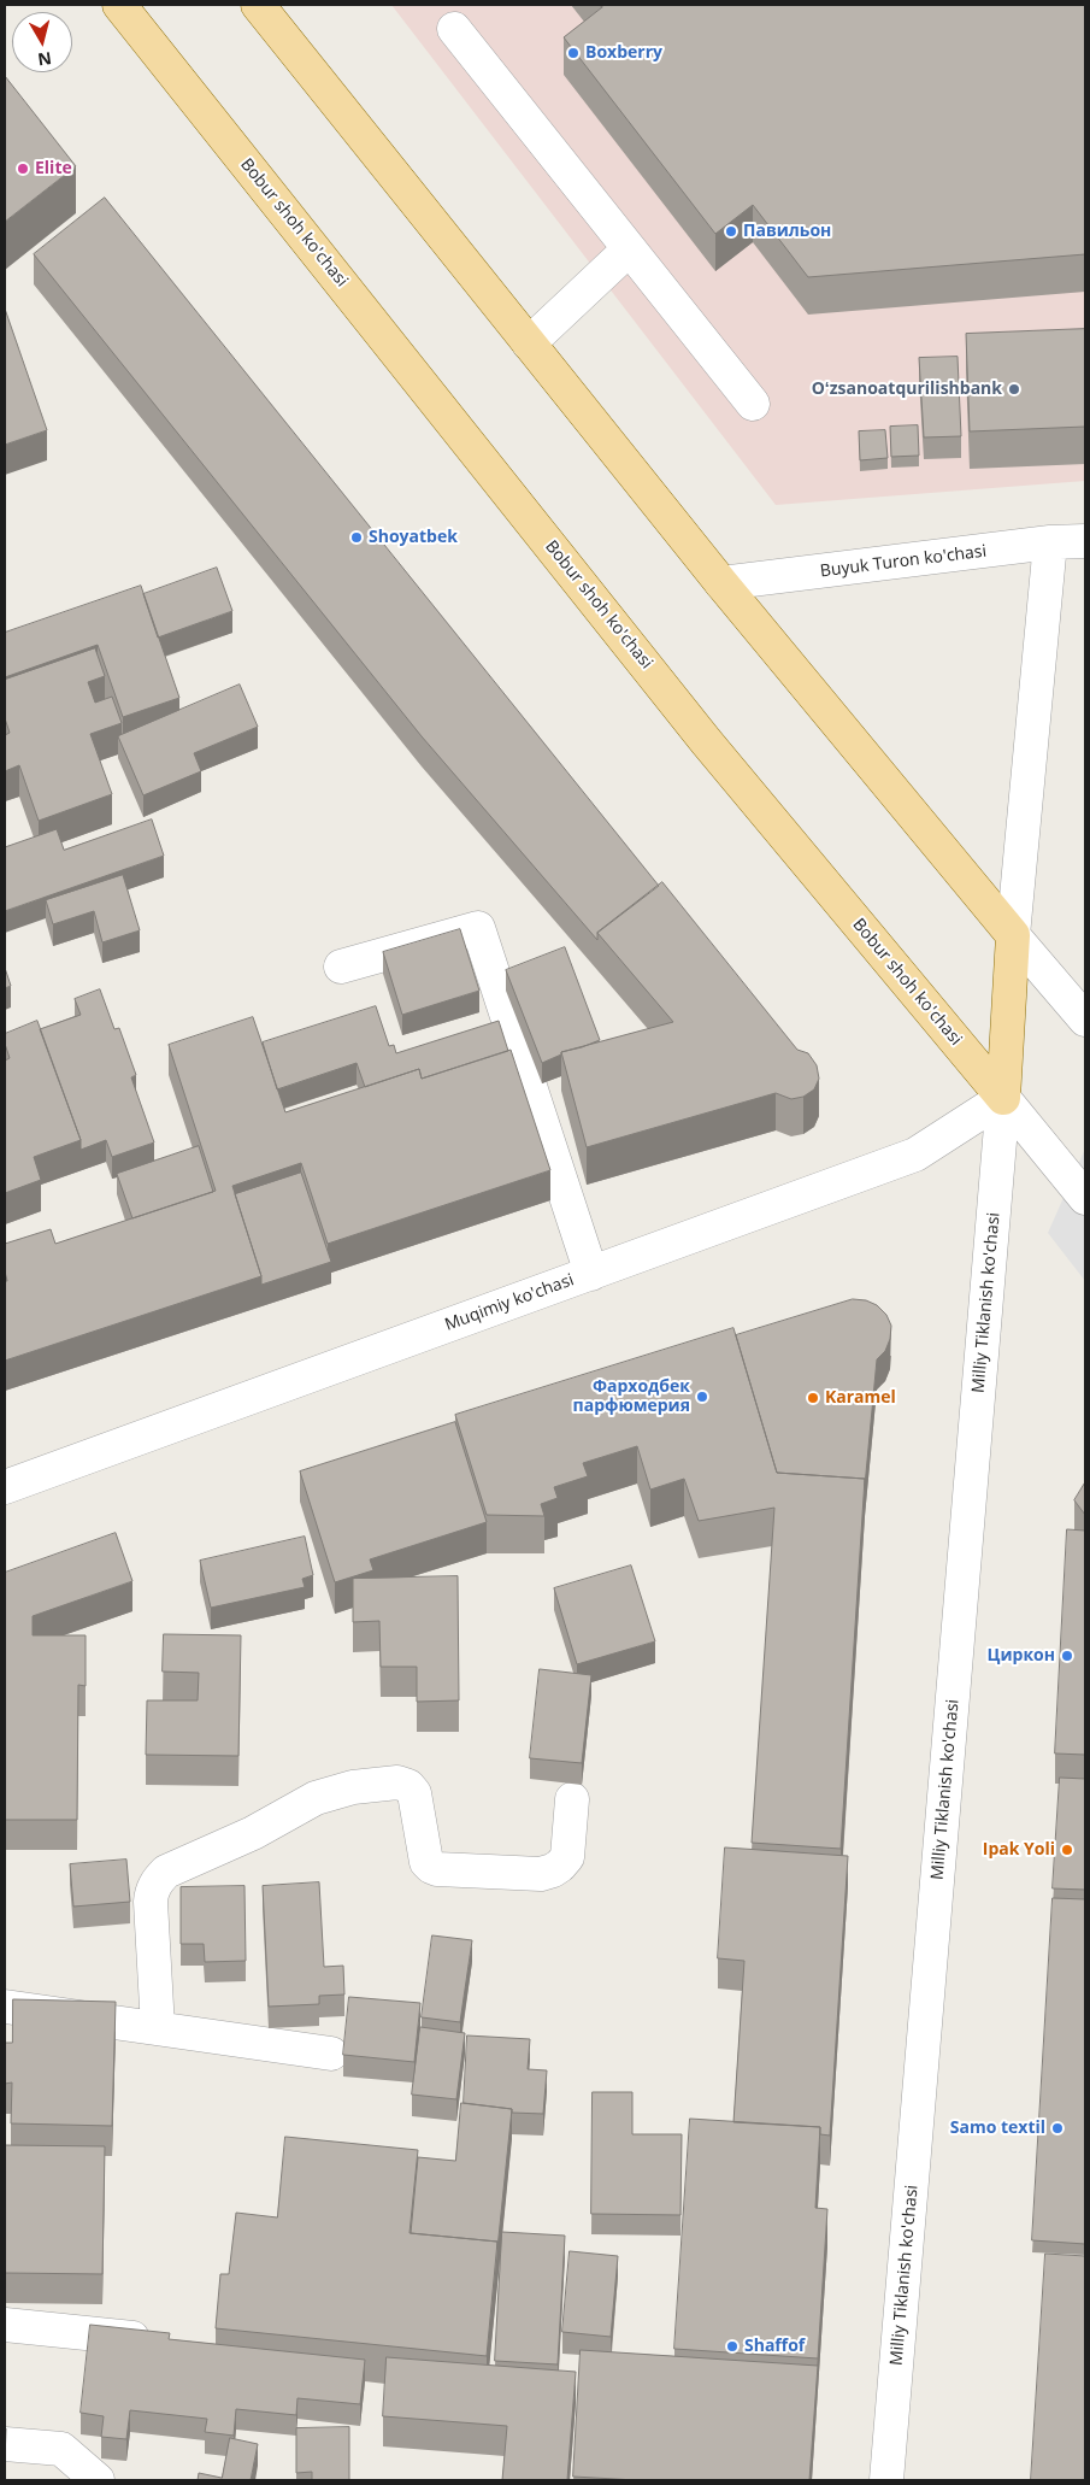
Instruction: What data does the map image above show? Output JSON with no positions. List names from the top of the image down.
{
  "streets": {
    "main road": ["Bobur shoh ko'chasi"],
    "street": ["Buyuk Turon ko'chasi", "Muqimiy ko'chasi", "Milliy Tiklanish ko'chasi"]
  },
  "crossings": [
    ["Bobur shoh ko'chasi", "Muqimiy ko'chasi"],
    ["Bobur shoh ko'chasi", "Milliy Tiklanish ko'chasi"],
    ["Muqimiy ko'chasi", "Milliy Tiklanish ko'chasi"]
  ],
  "places": [
    "Boxberry",
    "Elite",
    "Павильон",
    "Oʻzsanoatqurilishbank",
    "Shoyatbek",
    "Фарходбек парфюмерия",
    "Karamel",
    "Циркон",
    "Ipak Yoli",
    "Samo textil",
    "Shaffof"
  ],
  "north": "bottom"
}
